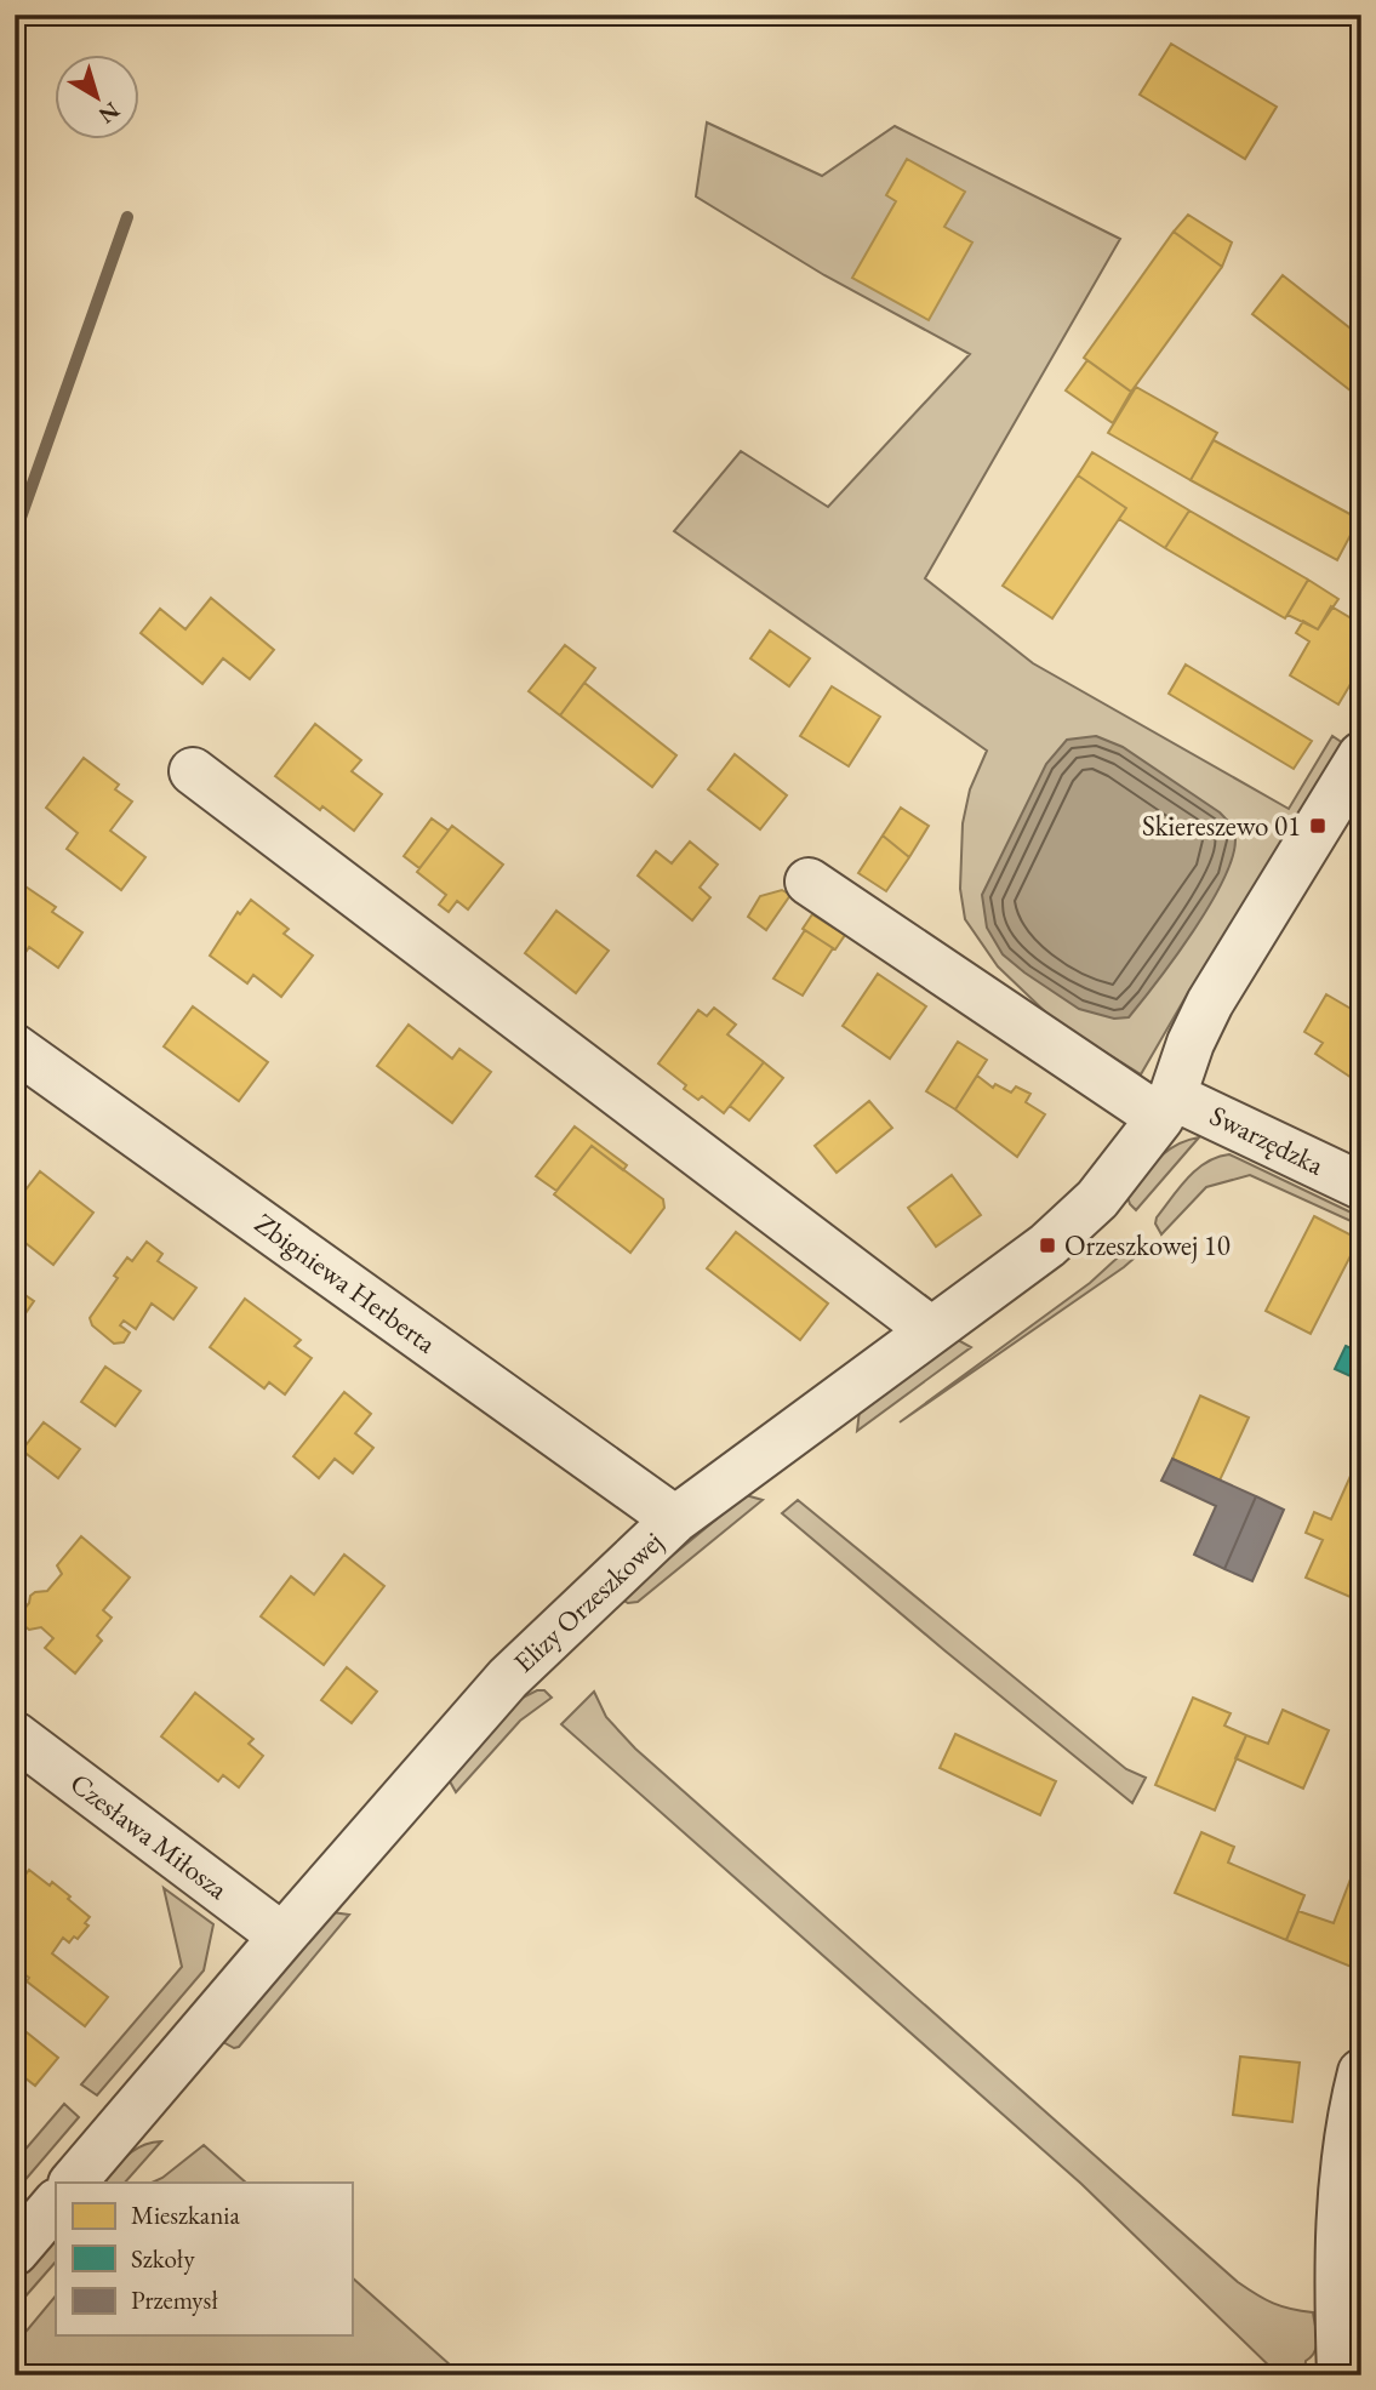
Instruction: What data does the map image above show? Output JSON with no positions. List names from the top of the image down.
{
  "streets": {
    "street": [
      "Swarzędzka",
      "Zbigniewa Herberta",
      "Elizy Orzeszkowej",
      "Czesława Miłosza"
    ]
  },
  "crossings": [
    ["Swarzędzka", "Elizy Orzeszkowej"],
    ["Zbigniewa Herberta", "Elizy Orzeszkowej"],
    ["Elizy Orzeszkowej", "Czesława Miłosza"]
  ],
  "places": {
    "transit": ["Skiereszewo 01", "Orzeszkowej 10"]
  },
  "legend": ["Mieszkania", "Szkoły", "Przemysł"],
  "north": "bottom right"
}
